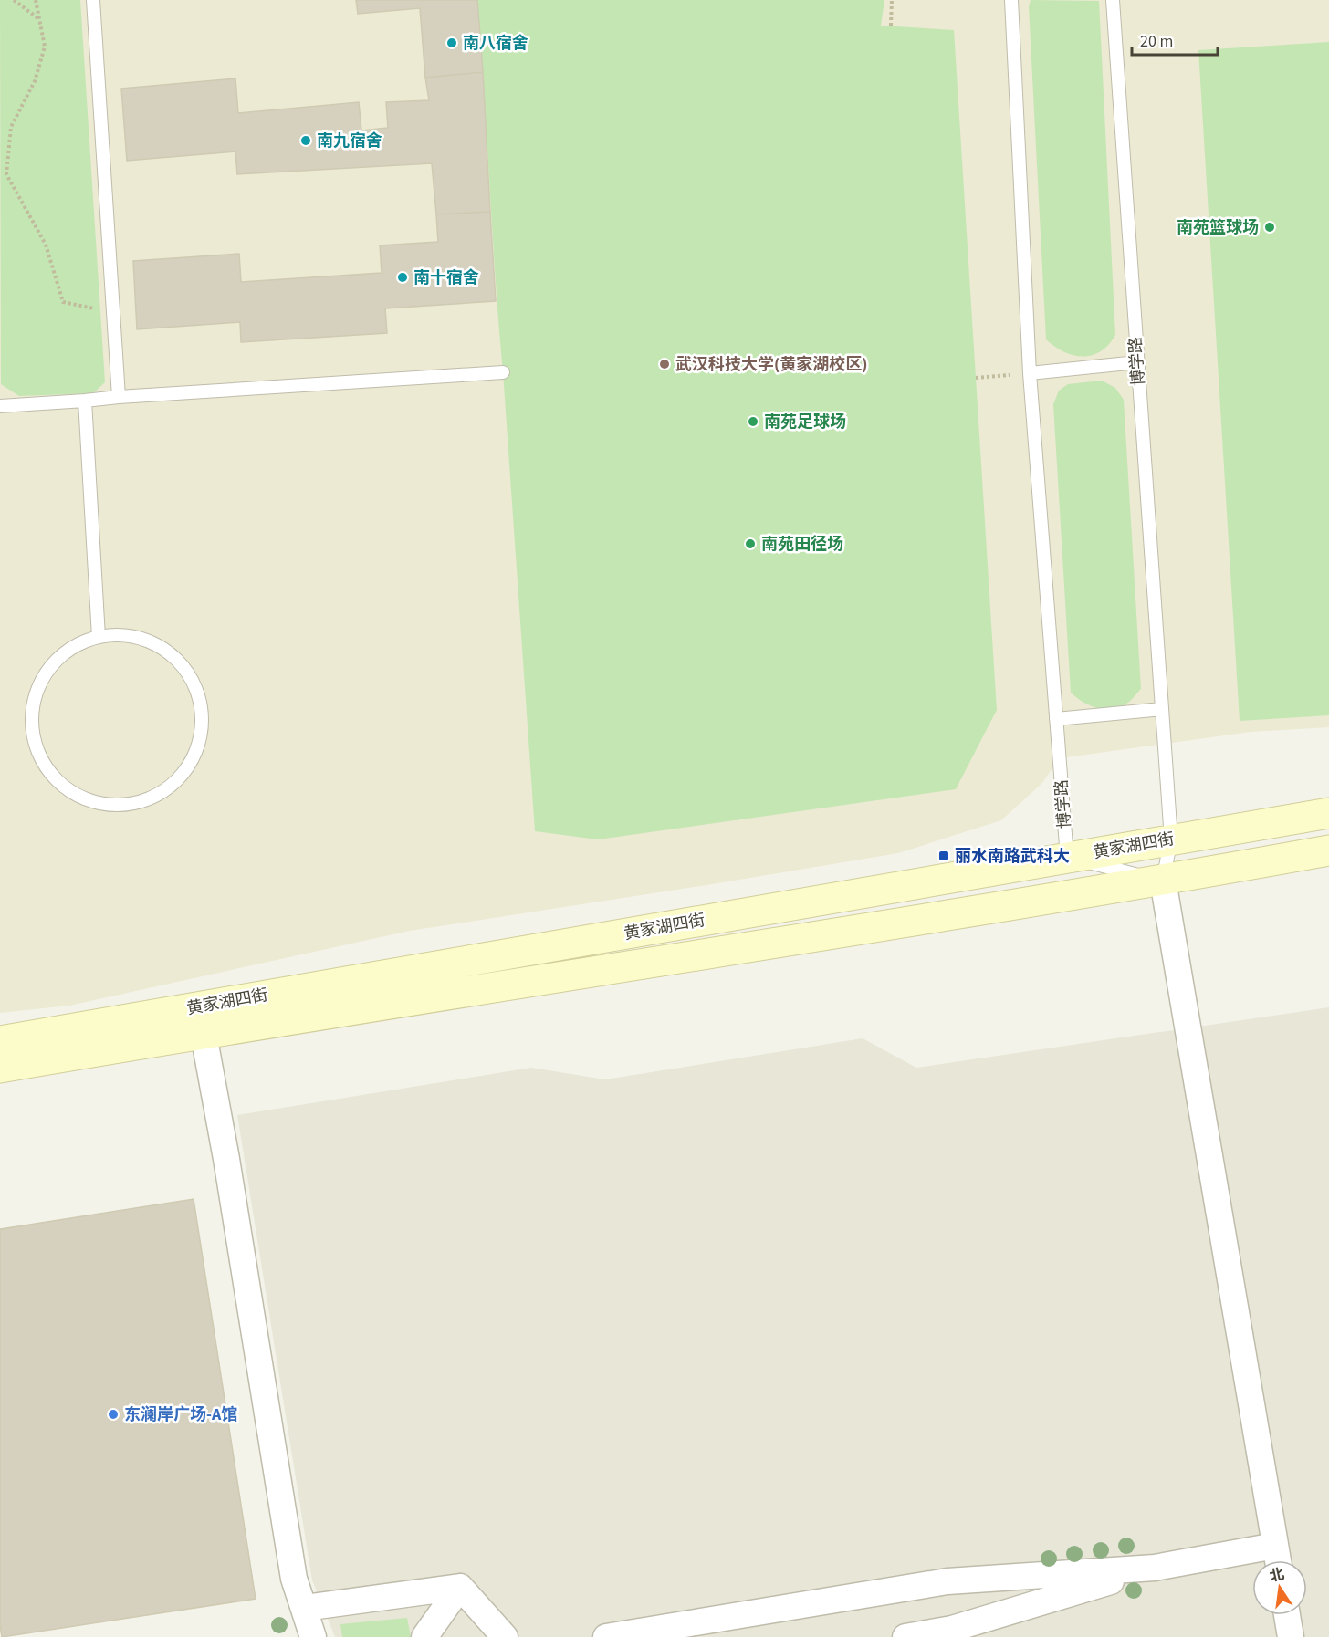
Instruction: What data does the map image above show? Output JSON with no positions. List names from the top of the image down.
{
  "streets": {
    "street": ["黄家湖四街"],
    "lane": ["博学路"]
  },
  "crossings": [
    ["博学路", "黄家湖四街"]
  ],
  "places": {
    "other": [
      "南八宿舍",
      "南九宿舍",
      "南苑篮球场",
      "南十宿舍",
      "武汉科技大学(黄家湖校区)",
      "南苑足球场",
      "南苑田径场",
      "东澜岸广场-A馆"
    ],
    "transit": ["丽水南路武科大"]
  },
  "scale_bar": "20 m",
  "north": "top"
}
